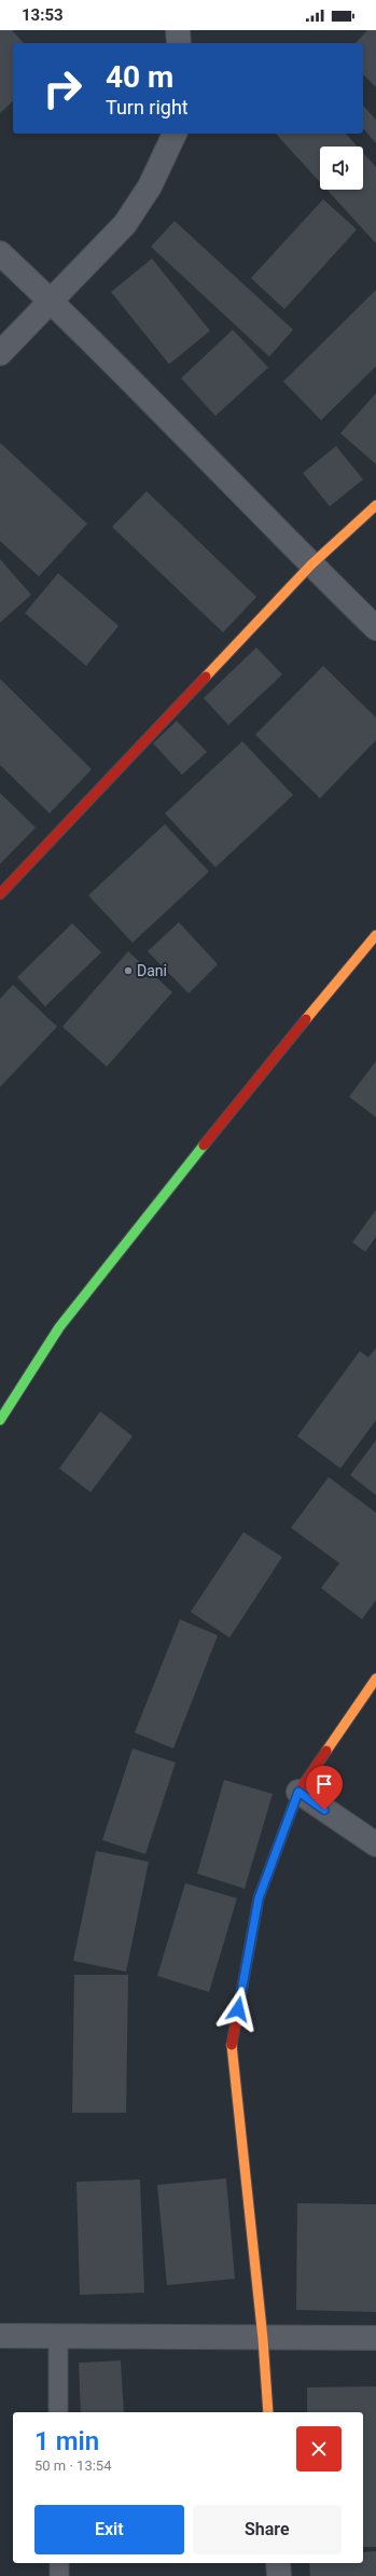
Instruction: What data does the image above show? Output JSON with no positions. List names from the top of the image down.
{
  "places": ["Dani"],
  "page": {
    "status": "13:53",
    "turn": ["40 m", "Turn right"],
    "heading": ["1 min", "50 m · 13:54"],
    "buttons": ["Exit", "Share"]
  }
}
